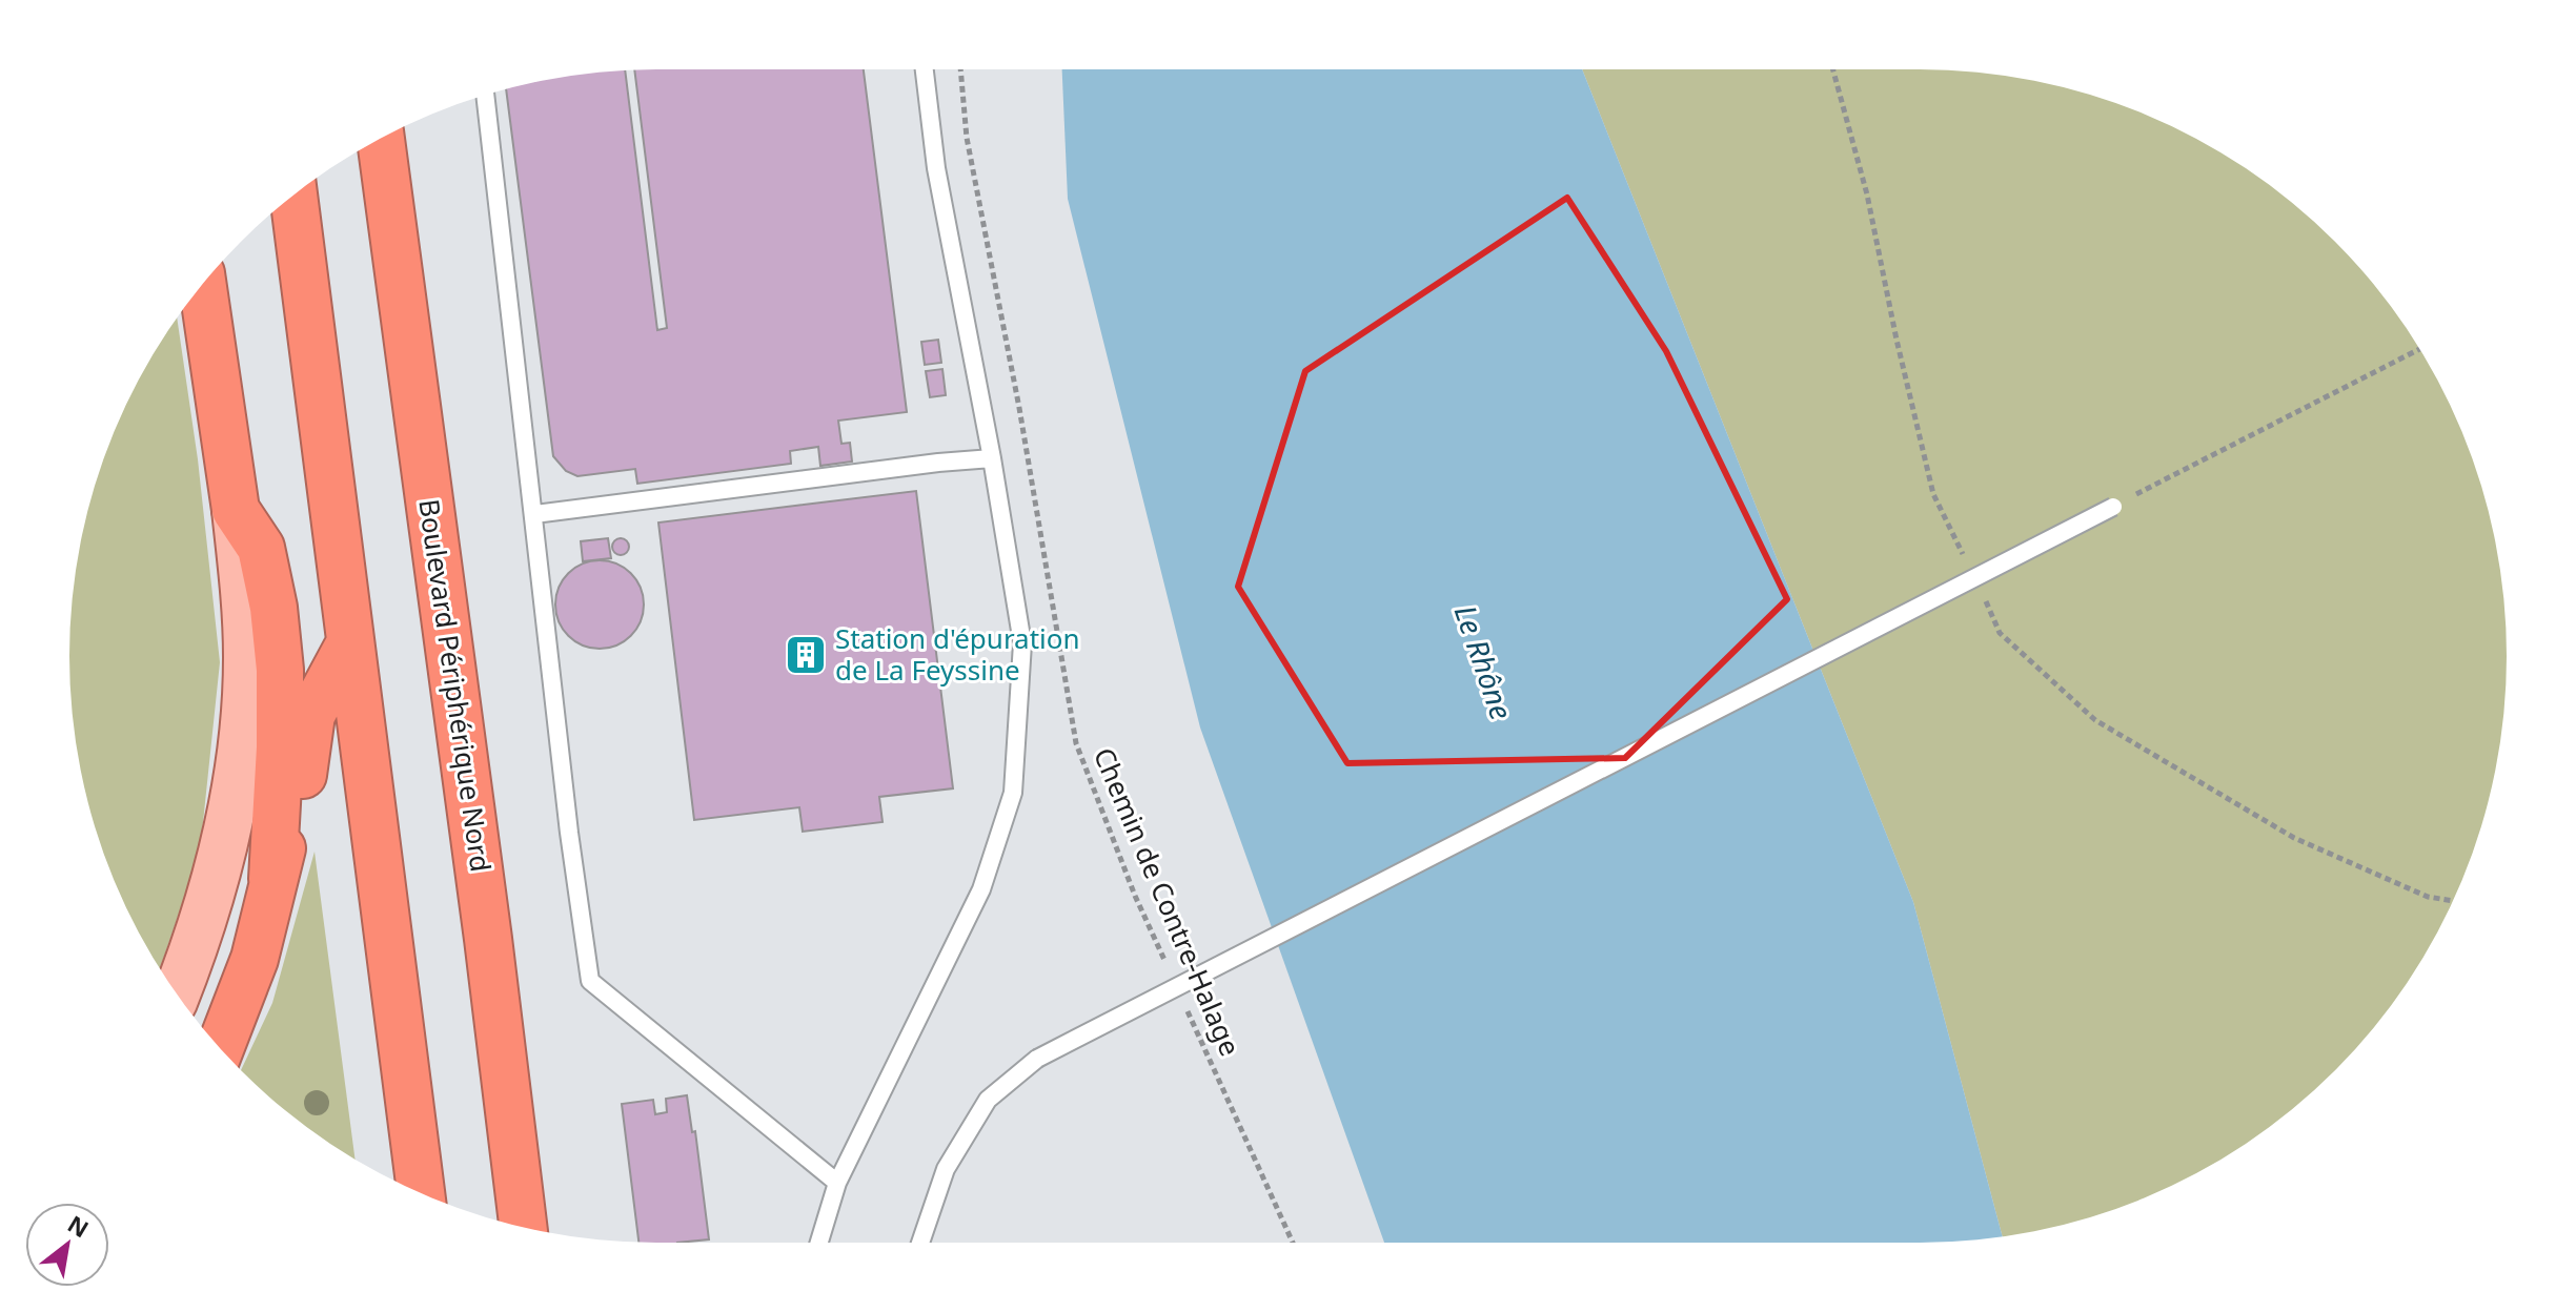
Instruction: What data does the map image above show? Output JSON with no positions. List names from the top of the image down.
{
  "streets": {
    "highway": ["Boulevard Périphérique Nord"],
    "path": ["Chemin de Contre-Halage"]
  },
  "water": ["Le Rhône"],
  "places": {
    "building": ["Station d'épuration de La Feyssine"]
  },
  "north": "top right"
}
